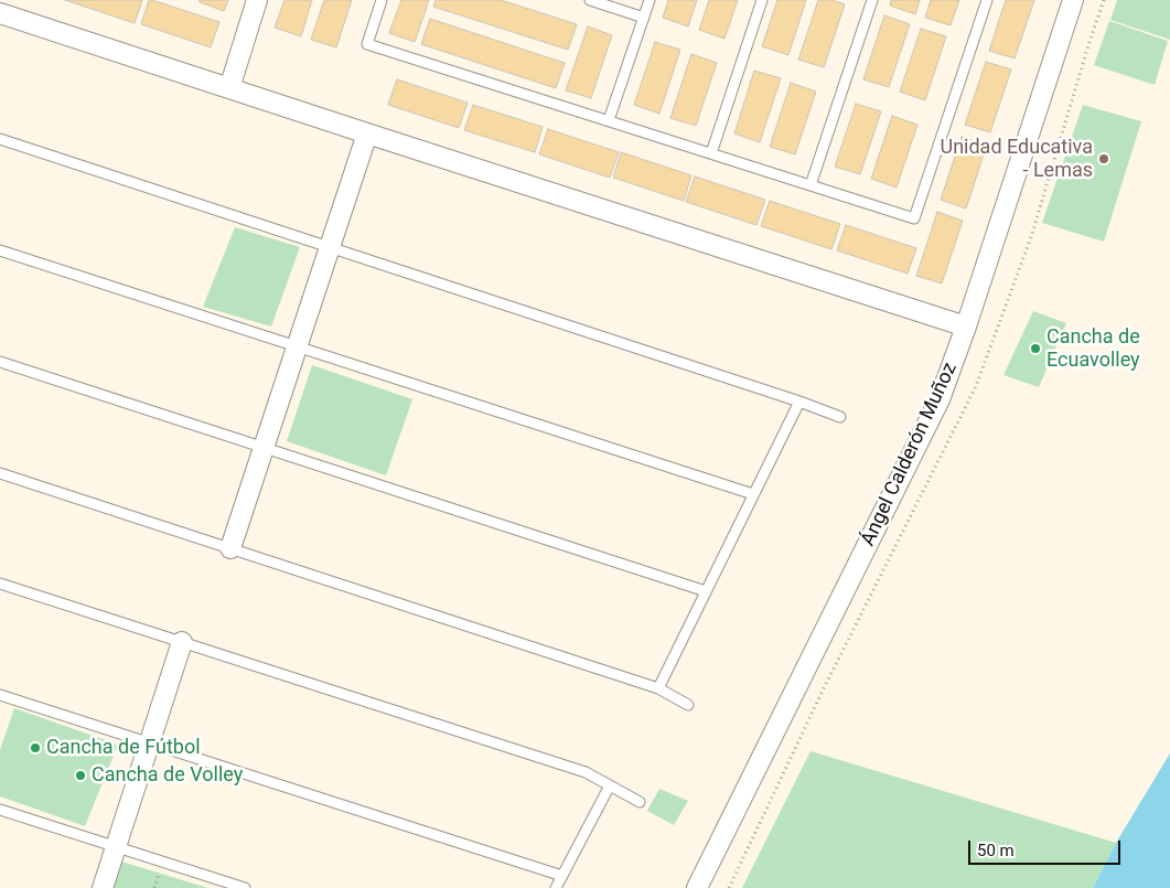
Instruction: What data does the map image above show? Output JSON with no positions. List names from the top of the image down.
{
  "streets": {
    "street": ["Ángel Calderón Muñoz"]
  },
  "places": [
    "Unidad Educativa - Lemas",
    "Cancha de Ecuavolley",
    "Cancha de Fútbol",
    "Cancha de Volley"
  ],
  "scale_bar": "50 m"
}
